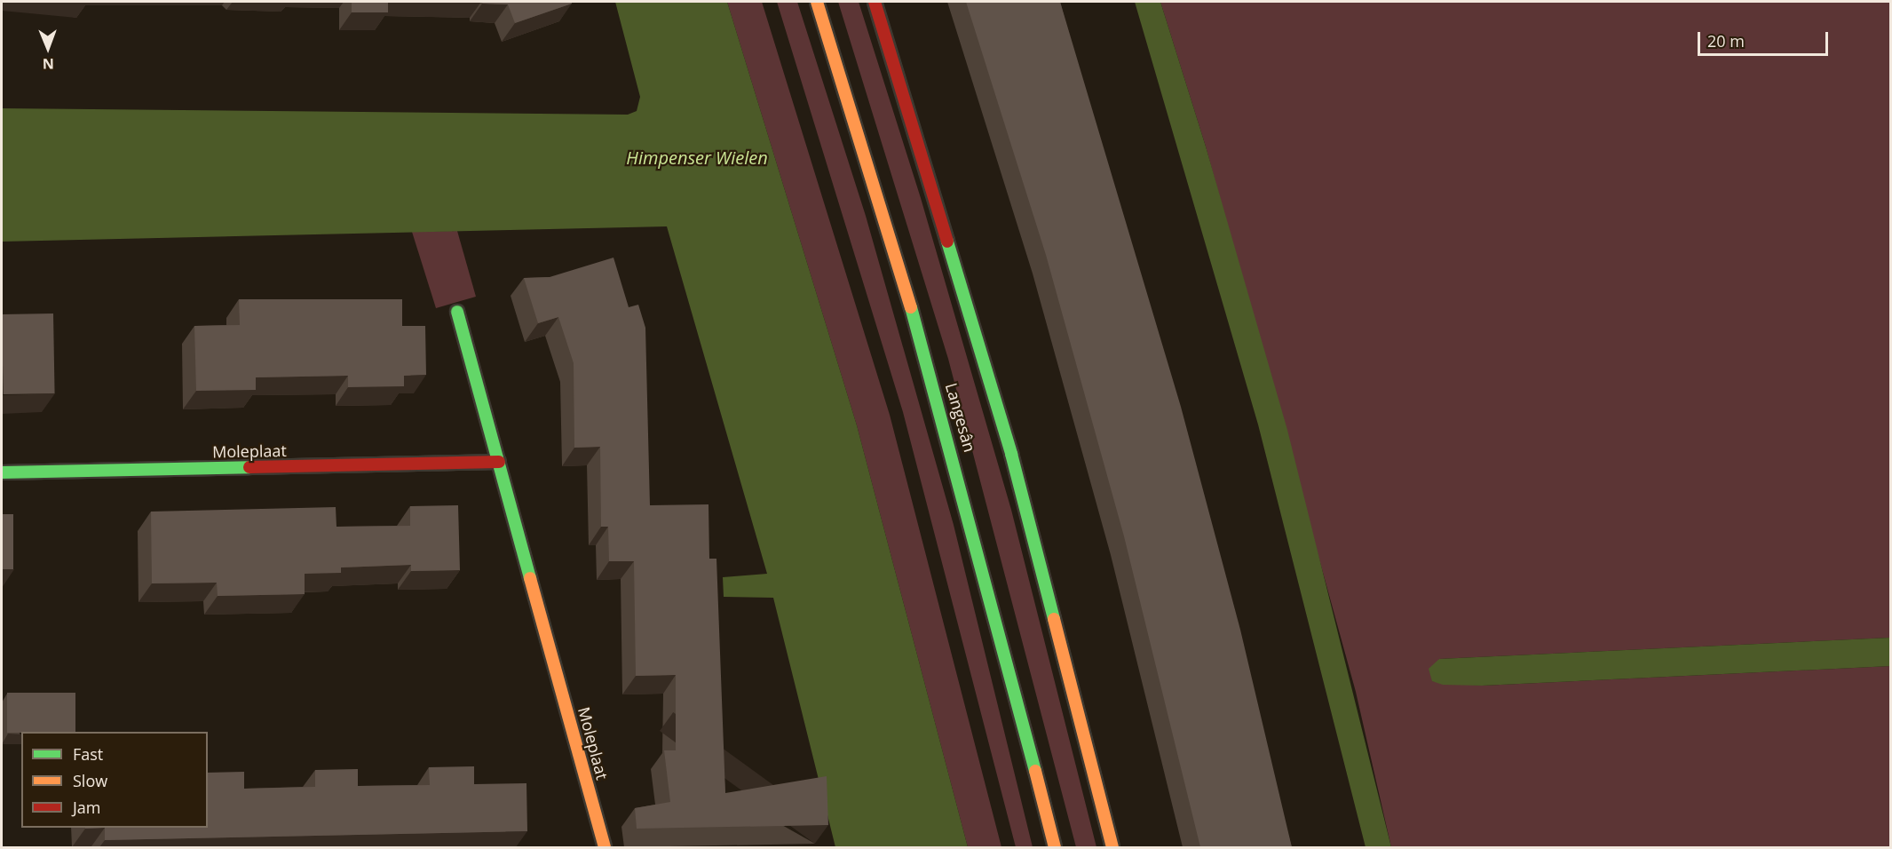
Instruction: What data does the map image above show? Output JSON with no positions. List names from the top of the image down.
{
  "streets": {
    "street": ["Langesân", "Moleplaat"]
  },
  "water": ["Himpenser Wielen"],
  "legend": ["Fast", "Slow", "Jam"],
  "scale_bar": "20 m",
  "north": "bottom"
}
